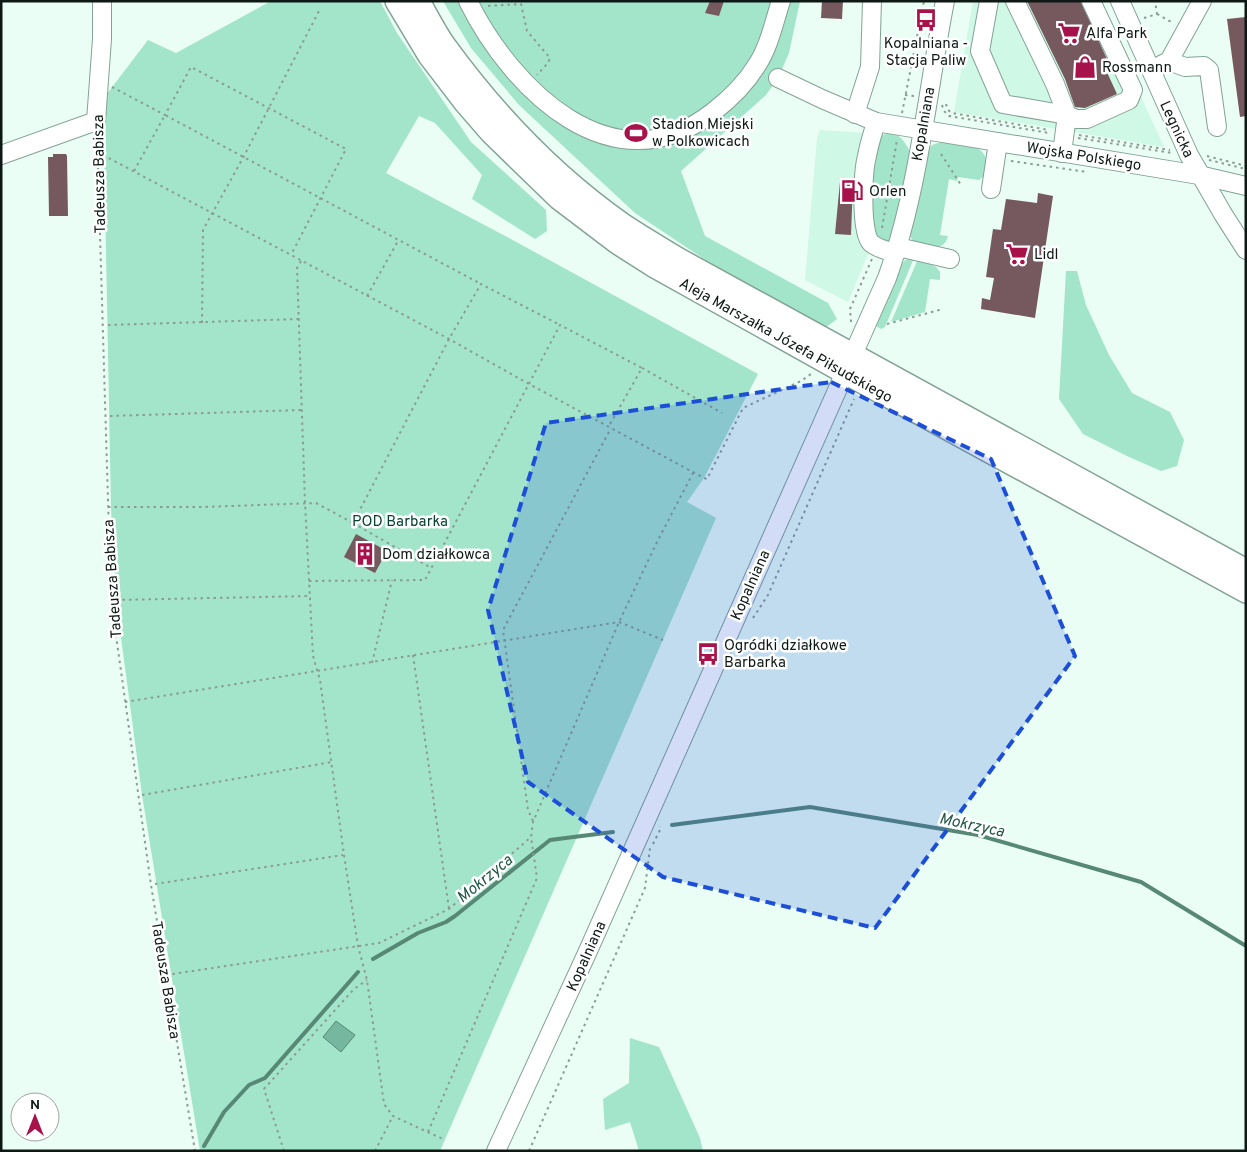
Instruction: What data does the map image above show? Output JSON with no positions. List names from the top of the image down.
{
  "streets": {
    "main road": ["Aleja Marszałka Józefa Piłsudskiego"],
    "street": [
      "Kopalniana",
      "Legnicka",
      "Wojska Polskiego",
      "Tadeusza Babisza"
    ]
  },
  "crossings": [
    ["Kopalniana", "Wojska Polskiego"],
    ["Kopalniana", "Aleja Marszałka Józefa Piłsudskiego"],
    ["Legnicka", "Wojska Polskiego"]
  ],
  "water": ["Mokrzyca"],
  "parks": ["POD Barbarka"],
  "places": {
    "bus stop": ["Kopalniana - Stacja Paliw", "Ogródki działkowe Barbarka"],
    "supermarket": ["Alfa Park", "Lidl"],
    "shop": ["Rossmann"],
    "sports": ["Stadion Miejski w Polkowicach"],
    "fuel station": ["Orlen"],
    "building": ["Dom działkowca"]
  },
  "north": "top"
}
